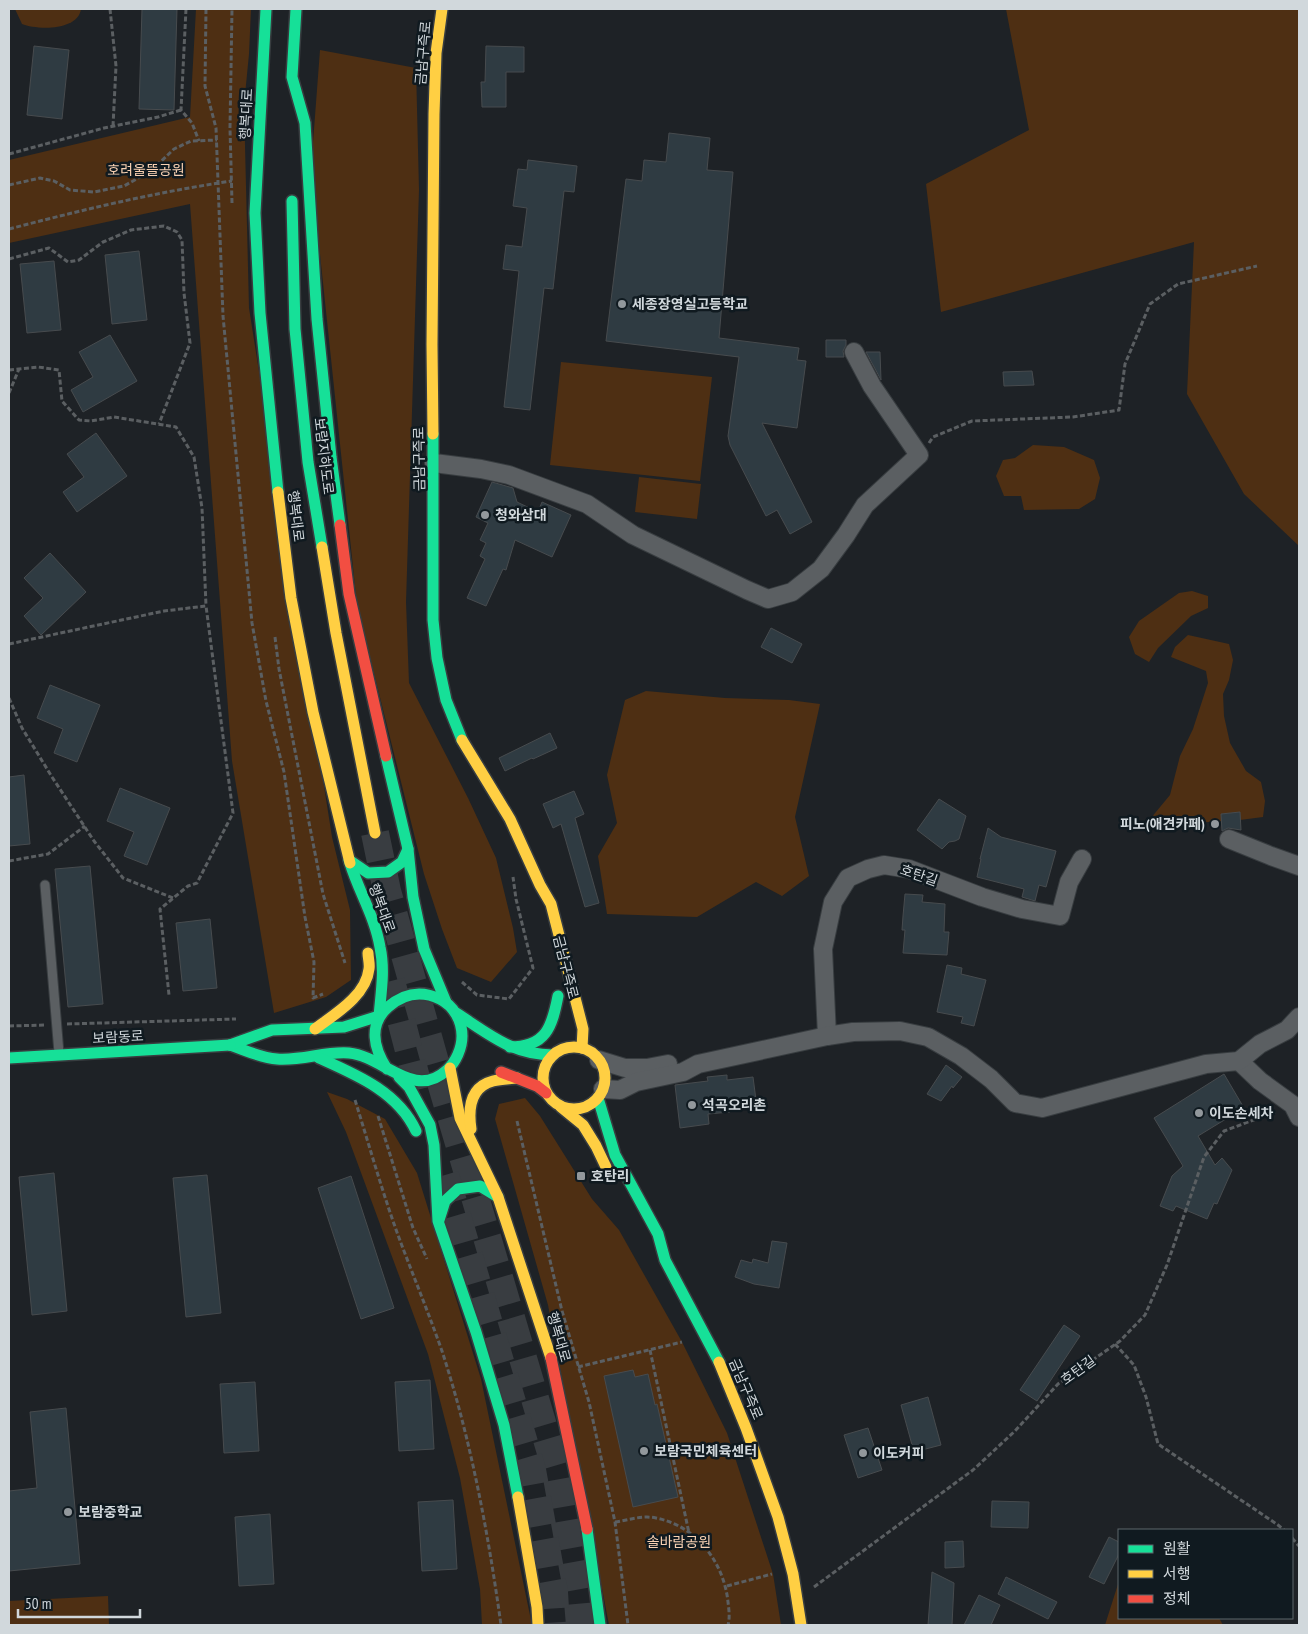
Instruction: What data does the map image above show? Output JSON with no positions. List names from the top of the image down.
{
  "streets": {
    "main road": [
      "금남구즉로",
      "행복대로",
      "보람지하도로",
      "보람동로"
    ],
    "street": ["호탄길"]
  },
  "crossings": [
    ["금남구즉로", "호탄길"]
  ],
  "parks": ["호려울뜰공원", "솔바람공원"],
  "places": {
    "other": [
      "세종장영실고등학교",
      "청와삼대",
      "피노(애견카페)",
      "석곡오리촌",
      "이도손세차",
      "보람국민체육센터",
      "이도커피",
      "보람중학교"
    ],
    "transit": ["호탄리"]
  },
  "legend": ["원활", "서행", "정체"],
  "scale_bar": "50 m"
}
